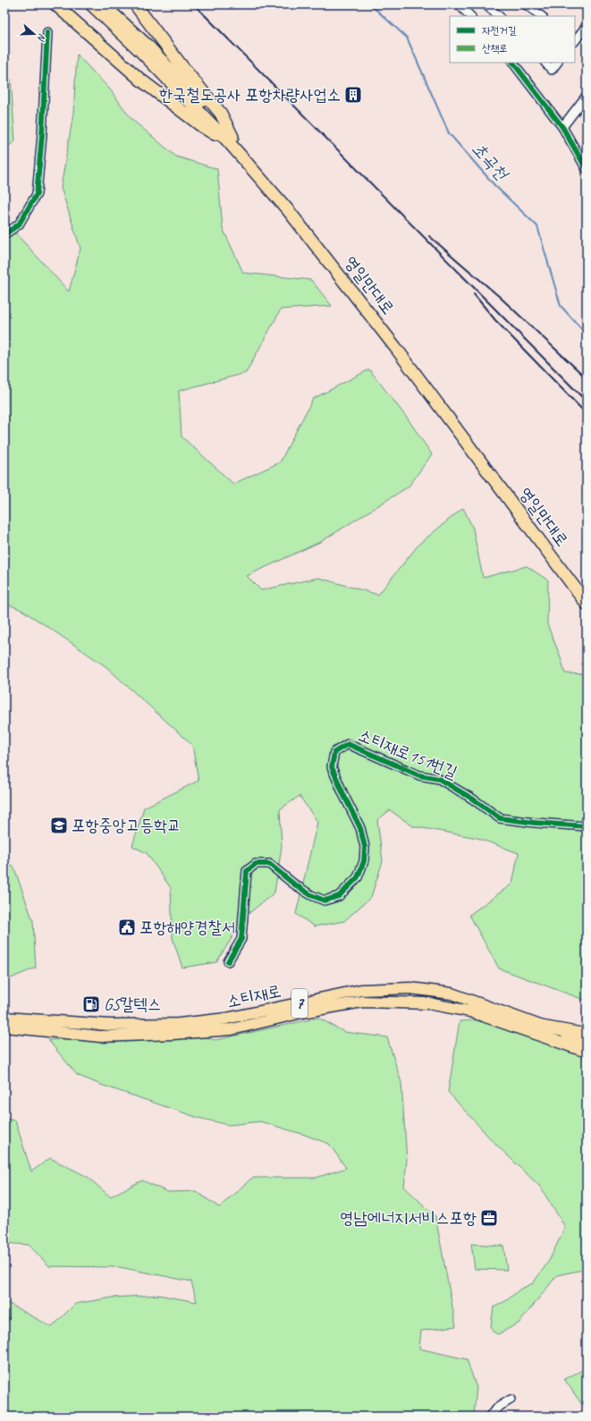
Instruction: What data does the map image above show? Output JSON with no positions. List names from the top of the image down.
{
  "streets": {
    "highway": ["영일만대로"],
    "main road": ["소티재로", "7"],
    "street": ["소티재로151번길"]
  },
  "water": ["초곡천"],
  "places": {
    "building": ["한국철도공사 포항차량사업소"],
    "school or university": ["포항중앙고등학교"],
    "public building": ["포항해양경찰서"],
    "fuel station": ["GS칼텍스"],
    "office": ["영남에너지서비스포항"]
  },
  "legend": ["자전거길", "산책로"],
  "north": "right"
}
